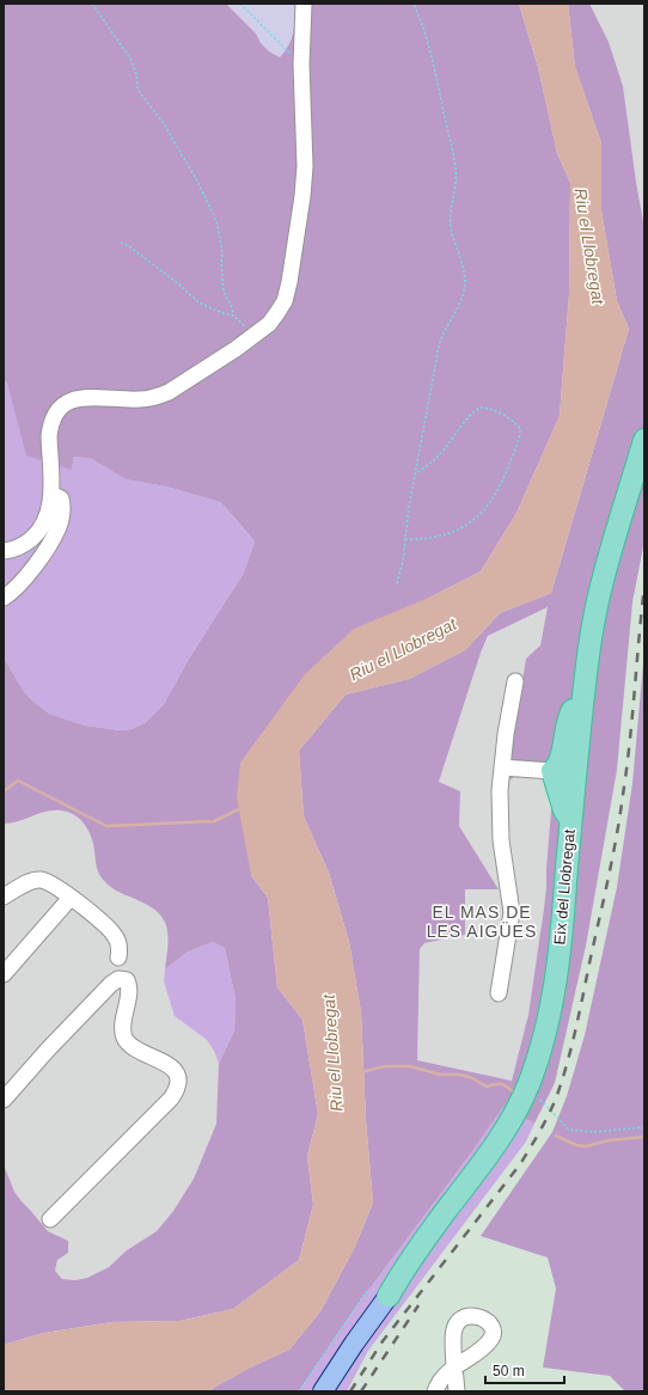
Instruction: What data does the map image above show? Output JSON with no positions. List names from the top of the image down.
{
  "streets": {
    "highway": ["Eix del Llobregat"]
  },
  "districts": ["EL MAS DE LES AIGÜES"],
  "water": ["Riu el Llobregat"],
  "scale_bar": "50 m"
}
